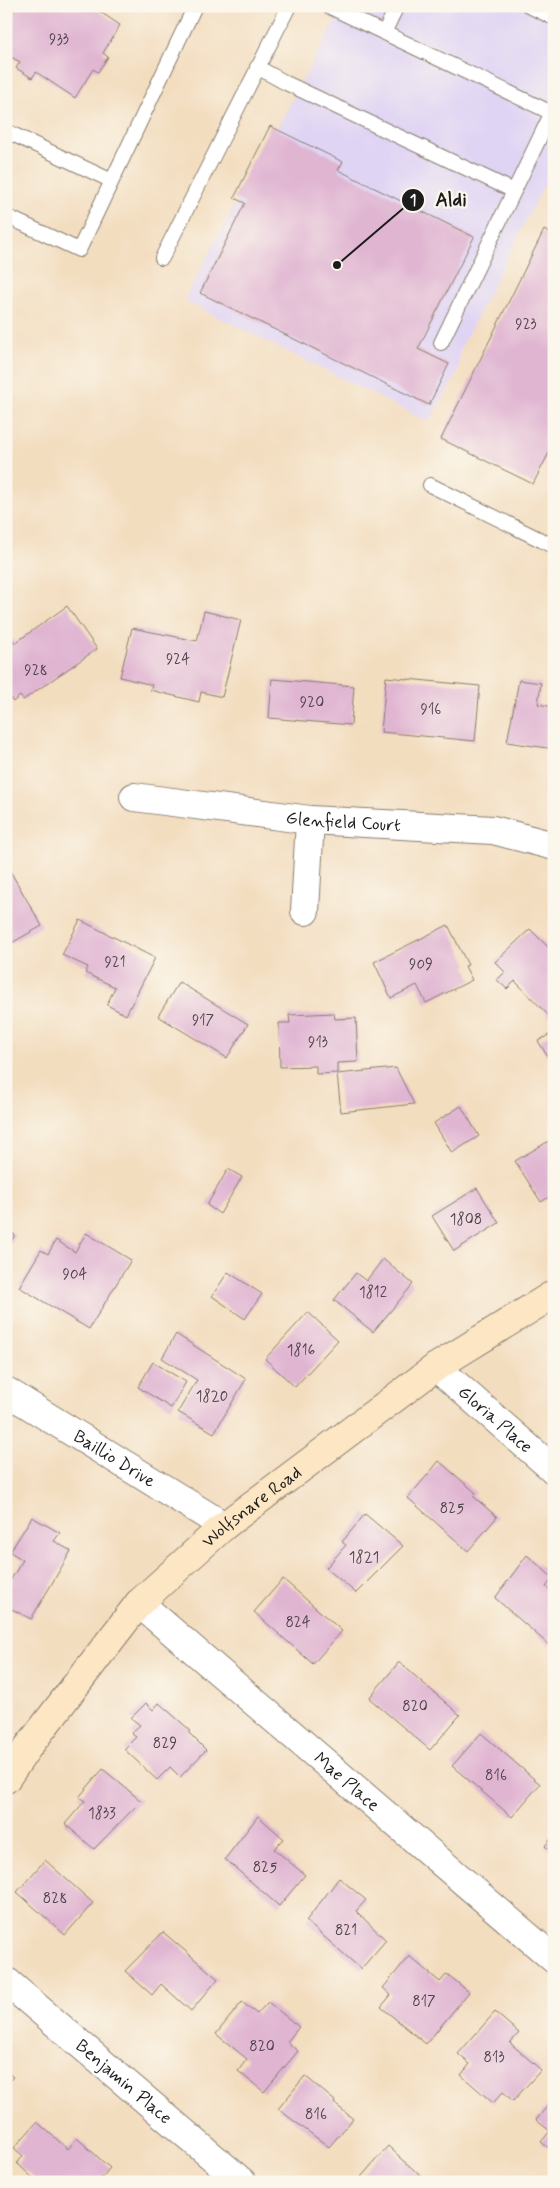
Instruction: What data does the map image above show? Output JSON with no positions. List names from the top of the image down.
{
  "streets": {
    "street": [
      "Glenfield Court",
      "Gloria Place",
      "Baillio Drive",
      "Wolfsnare Road",
      "Mae Place",
      "Benjamin Place"
    ]
  },
  "crossings": [
    ["Gloria Place", "Wolfsnare Road"],
    ["Baillio Drive", "Wolfsnare Road"],
    ["Wolfsnare Road", "Mae Place"]
  ],
  "places": ["Aldi"],
  "house_numbers": [
    "933",
    "923",
    "924",
    "928",
    "920",
    "916",
    "921",
    "909",
    "917",
    "913",
    "1808",
    "904",
    "1812",
    "1816",
    "1820",
    "825",
    "1821",
    "824",
    "820",
    "829",
    "816",
    "1833",
    "825",
    "828",
    "821",
    "817",
    "820",
    "813",
    "816"
  ]
}
